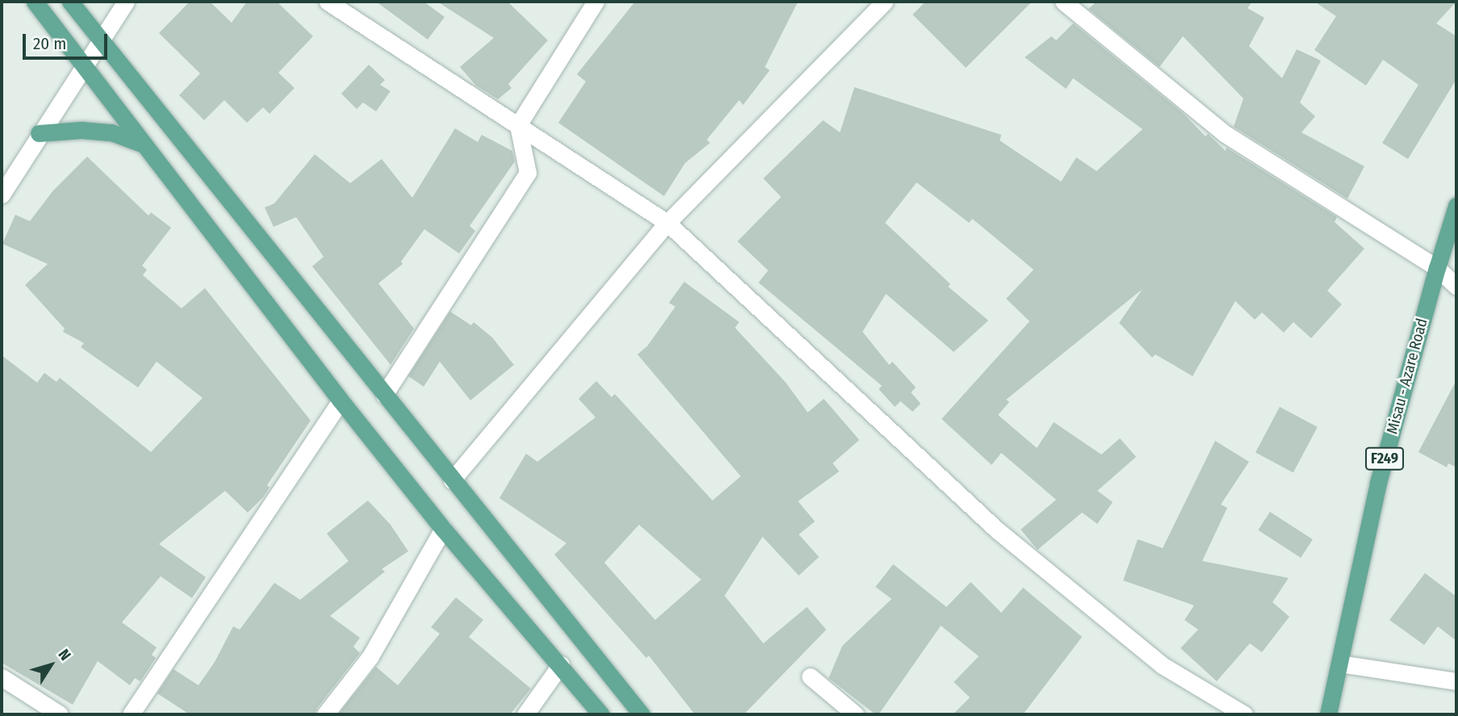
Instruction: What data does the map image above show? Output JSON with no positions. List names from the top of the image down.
{
  "streets": {
    "main road": ["Misau - Azare Road", "F249"]
  },
  "scale_bar": "20 m",
  "north": "top right"
}
